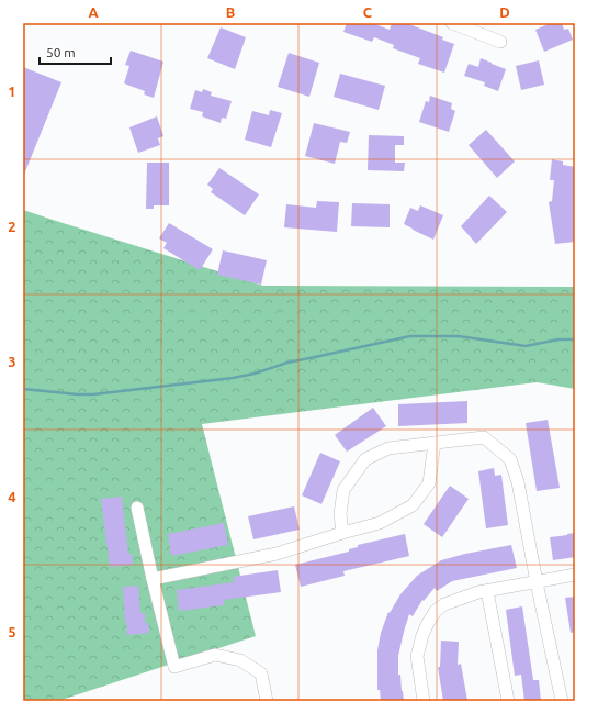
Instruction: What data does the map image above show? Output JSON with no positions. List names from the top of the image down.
{
  "scale_bar": "50 m",
  "grid": {
    "columns": [
      "A",
      "B",
      "C",
      "D"
    ],
    "rows": [
      "1",
      "2",
      "3",
      "4",
      "5"
    ]
  }
}
